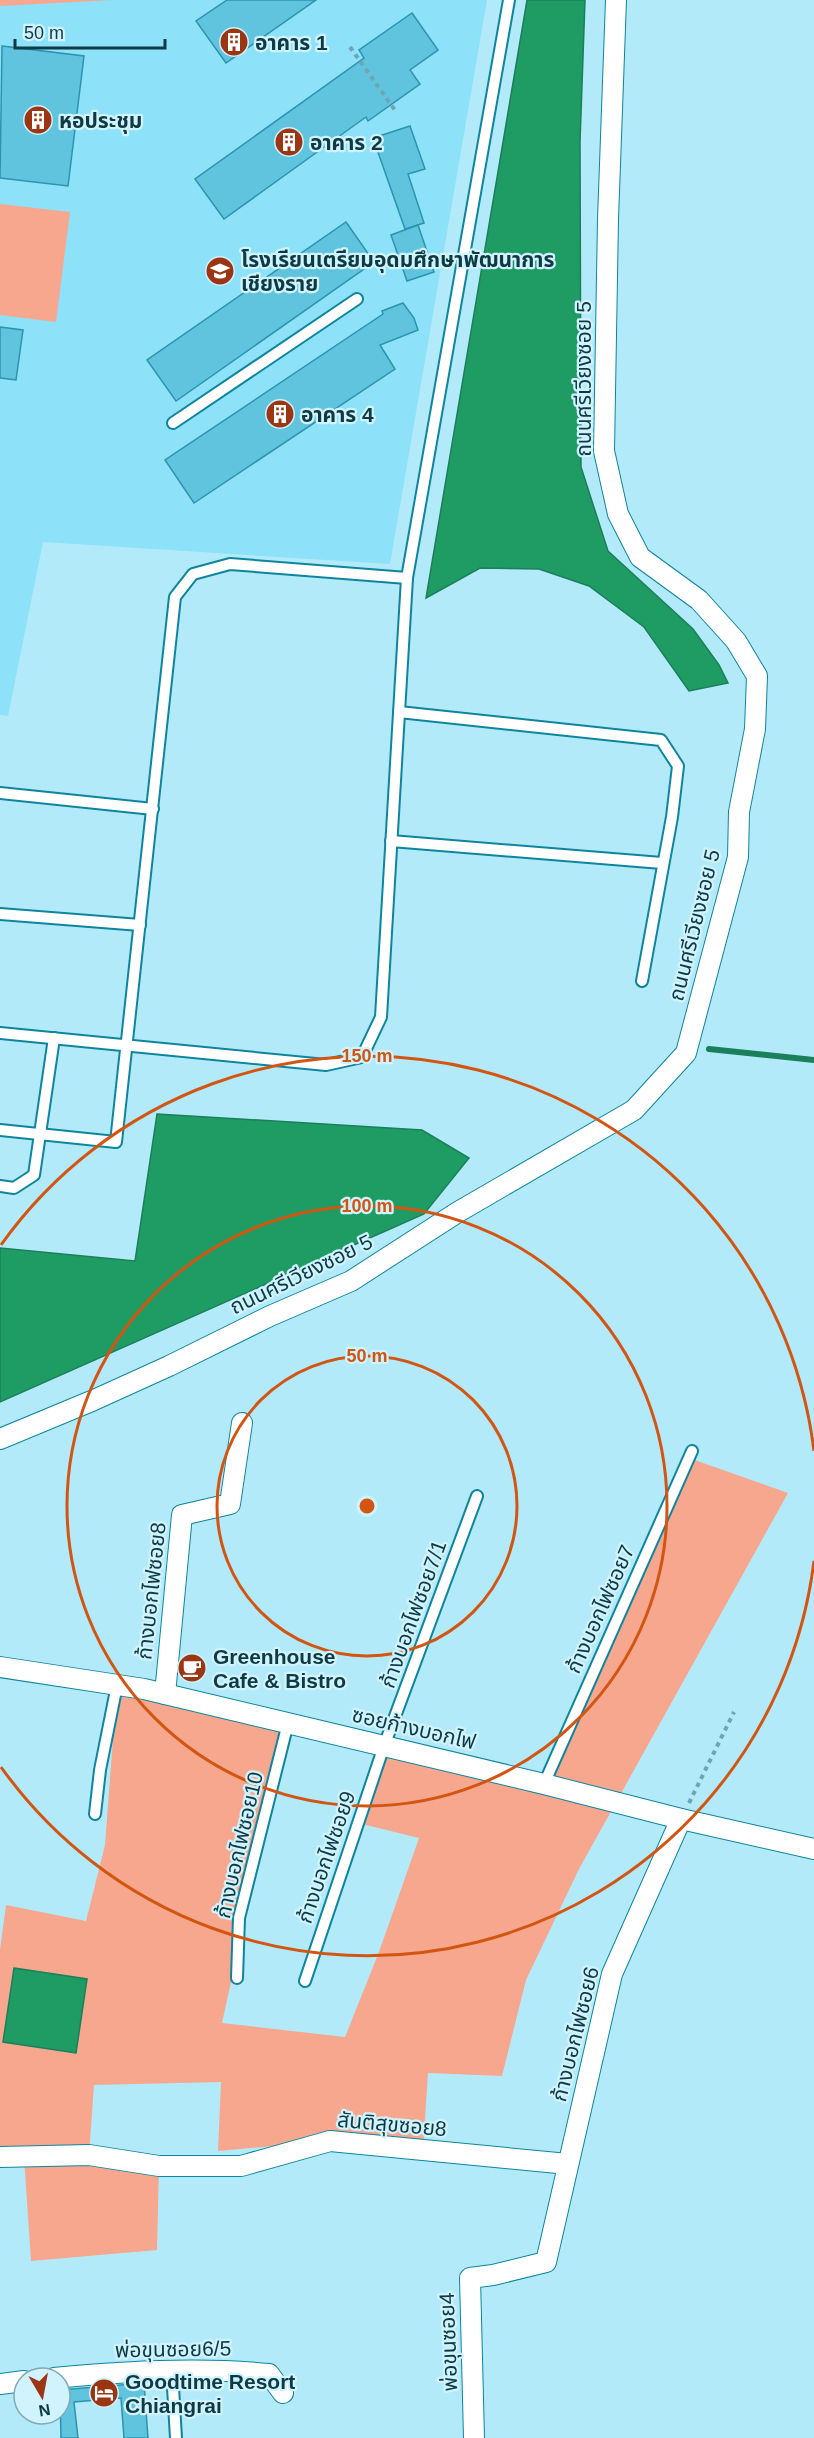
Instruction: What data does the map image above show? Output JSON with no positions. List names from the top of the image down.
{
  "streets": {
    "street": [
      "ถนนศรีเวียงซอย 5",
      "ก้างบอกไฟซอย8",
      "ซอยก้างบอกไฟ",
      "ก้างบอกไฟซอย6",
      "สันติสุขซอย8",
      "พ่อขุนซอย4",
      "พ่อขุนซอย6/5"
    ],
    "lane": [
      "ก้างบอกไฟซอย7",
      "ก้างบอกไฟซอย7/1",
      "ก้างบอกไฟซอย10",
      "ก้างบอกไฟซอย9"
    ]
  },
  "crossings": [
    ["ก้างบอกไฟซอย8", "ซอยก้างบอกไฟ"],
    ["ก้างบอกไฟซอย7", "ซอยก้างบอกไฟ"],
    ["ก้างบอกไฟซอย7/1", "ซอยก้างบอกไฟ"],
    ["ก้างบอกไฟซอย7/1", "ก้างบอกไฟซอย9"],
    ["ซอยก้างบอกไฟ", "ก้างบอกไฟซอย10"],
    ["ซอยก้างบอกไฟ", "ก้างบอกไฟซอย9"],
    ["ซอยก้างบอกไฟ", "ก้างบอกไฟซอย6"],
    ["ก้างบอกไฟซอย6", "สันติสุขซอย8"],
    ["ก้างบอกไฟซอย6", "พ่อขุนซอย4"],
    ["สันติสุขซอย8", "พ่อขุนซอย4"]
  ],
  "places": {
    "building": [
      "อาคาร 1",
      "หอประชุม",
      "อาคาร 2",
      "อาคาร 4"
    ],
    "school or university": ["โรงเรียนเตรียมอุดมศึกษาพัฒนาการ เชียงราย"],
    "cafe": ["Greenhouse Cafe & Bistro"],
    "hotel": ["Goodtime Resort Chiangrai"]
  },
  "scale_bar": "50 m",
  "north": "bottom",
  "rings": ["150 m", "100 m", "50 m"]
}
